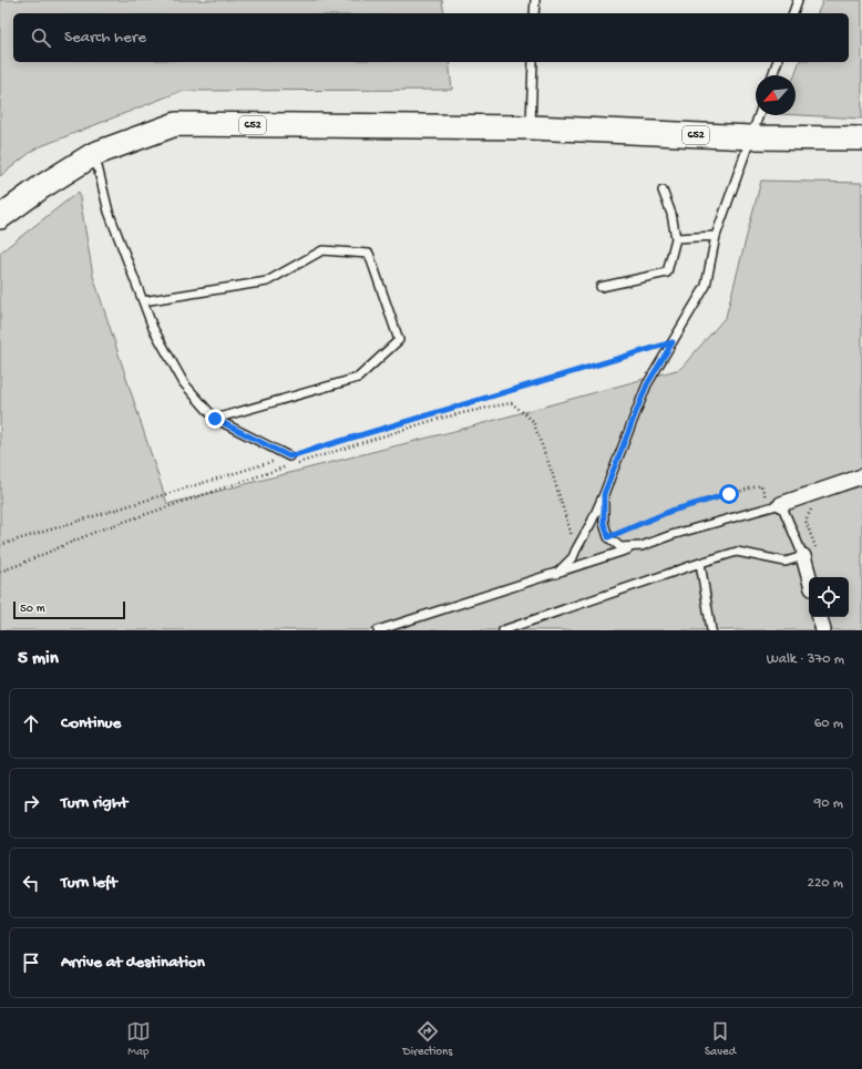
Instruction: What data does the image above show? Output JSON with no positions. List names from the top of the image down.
{
  "streets": {
    "main road": ["652"]
  },
  "scale_bar": "50 m",
  "north": "bottom left",
  "page": {
    "search": "Search here",
    "scale": "50 m",
    "heading": ["5 min", "Walk · 370 m"],
    "list": [
      ["Continue", "60 m"],
      ["Turn right", "90 m"],
      ["Turn left", "220 m"],
      "Arrive at destination"
    ],
    "nav": ["Map", "Directions", "Saved"]
  }
}
